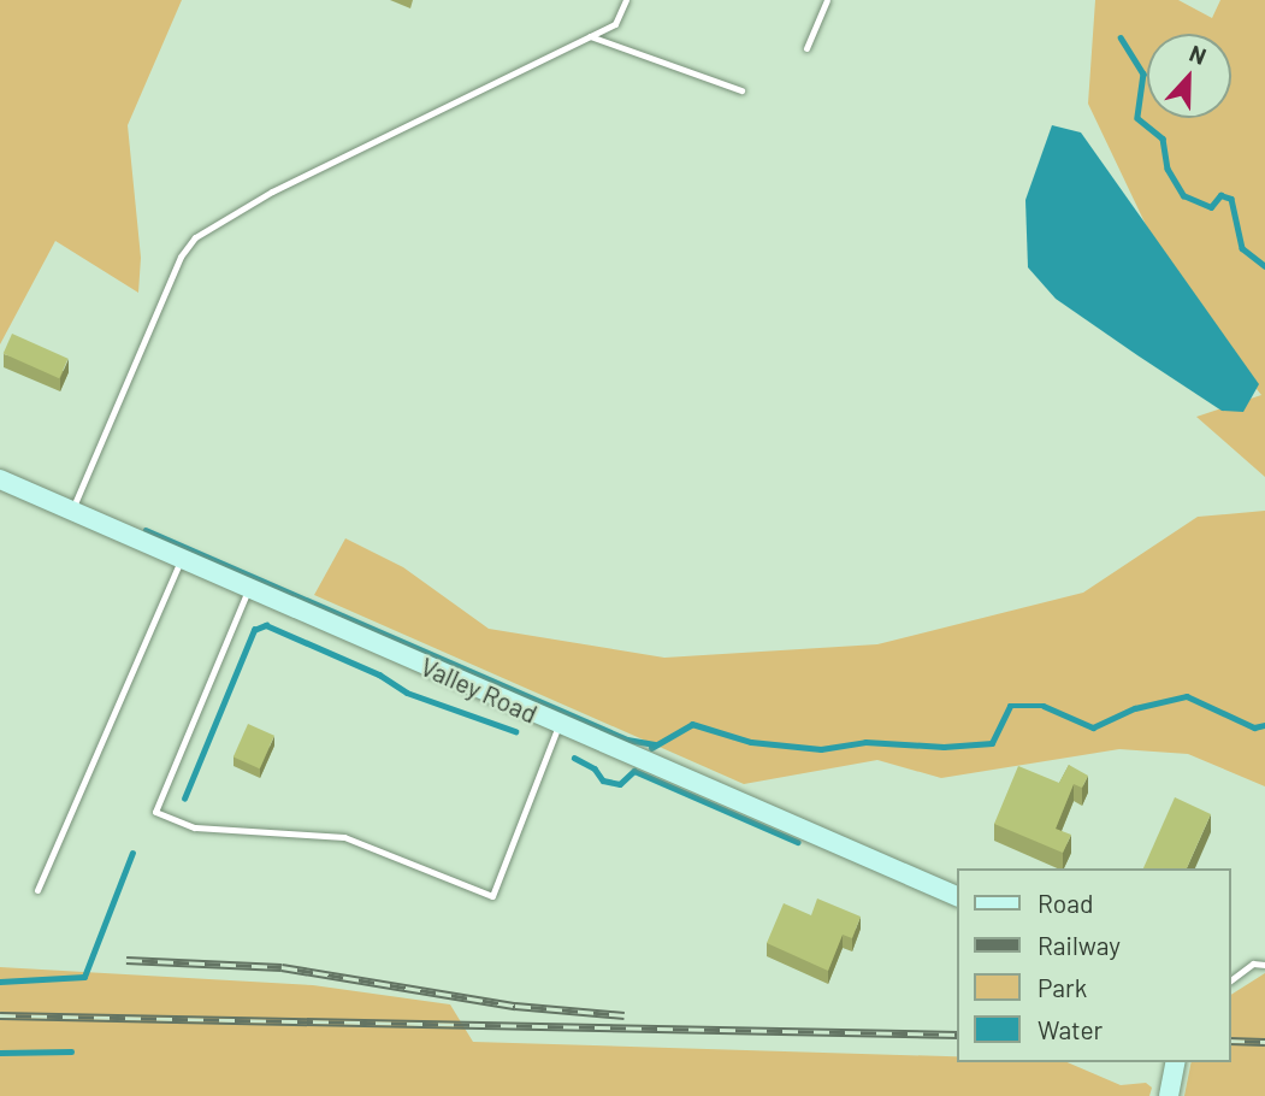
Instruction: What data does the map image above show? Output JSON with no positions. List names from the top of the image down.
{
  "streets": {
    "street": ["Valley Road"]
  },
  "legend": [
    "Road",
    "Railway",
    "Park",
    "Water"
  ],
  "north": "top"
}
